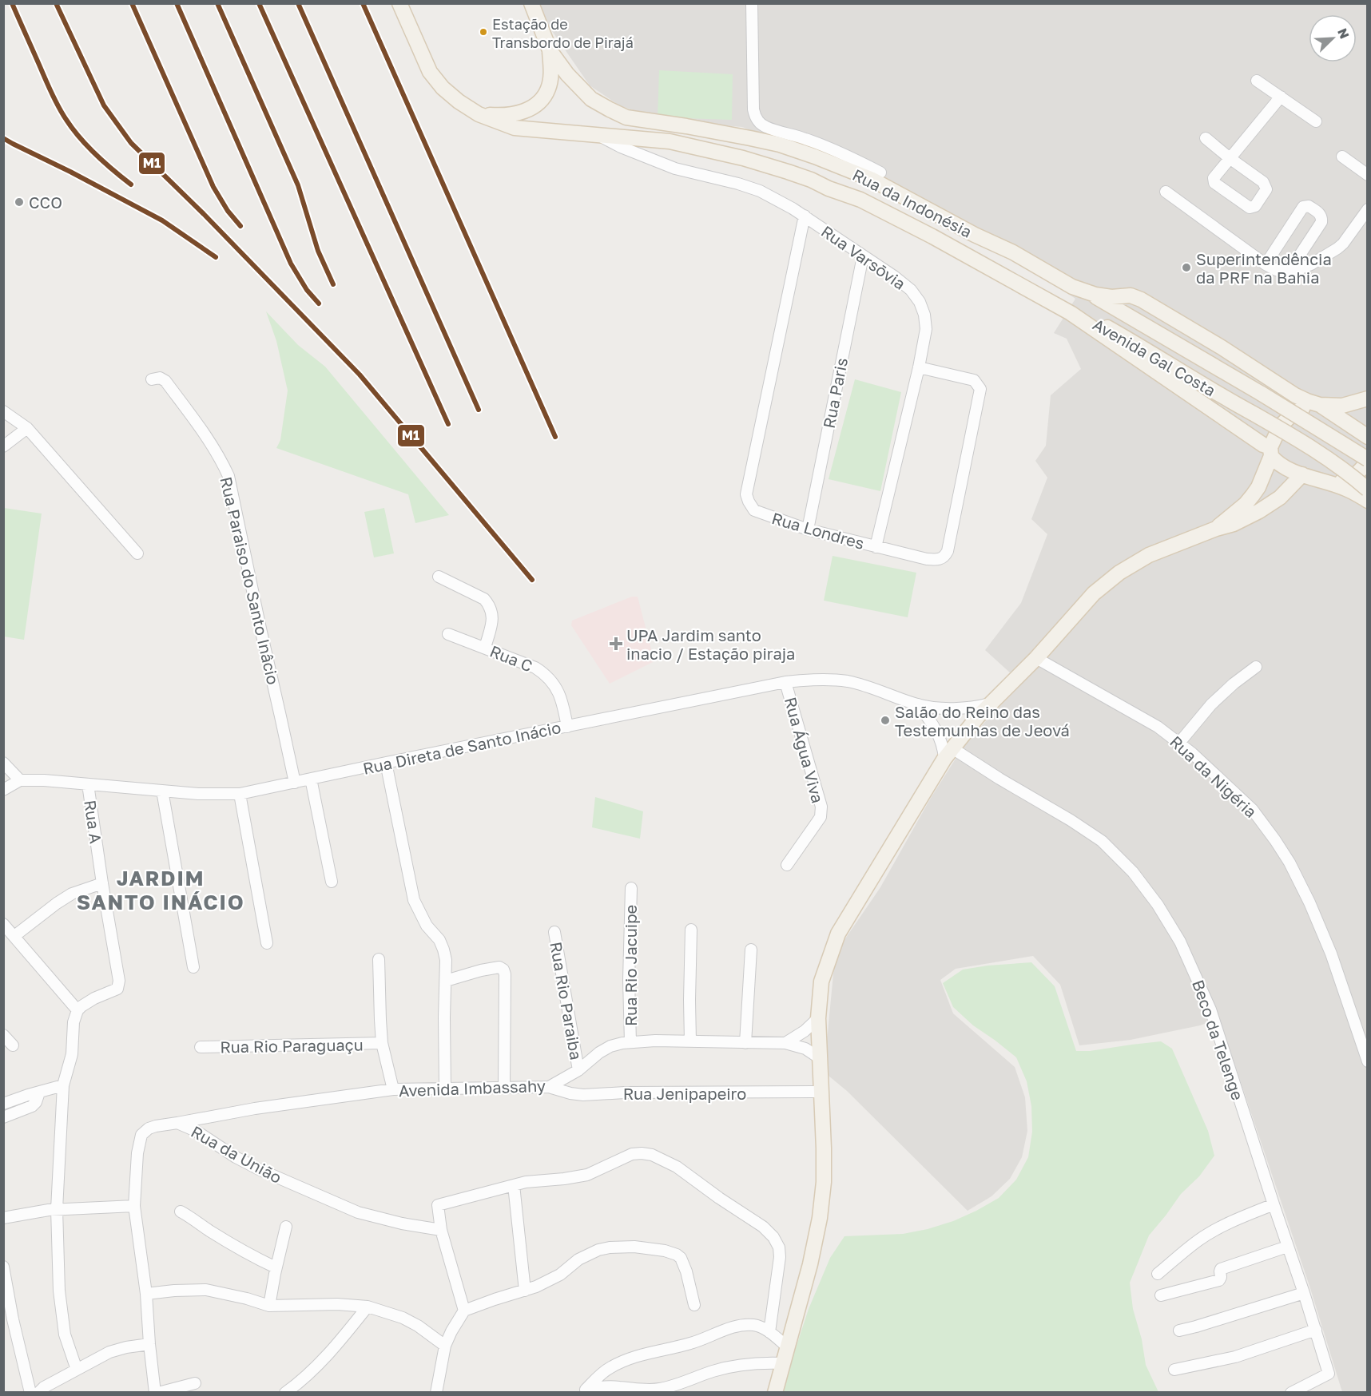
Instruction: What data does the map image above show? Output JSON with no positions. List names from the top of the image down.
{
  "streets": {
    "main road": ["Rua da Indonésia", "Avenida Gal Costa"],
    "street": [
      "Rua Varsōvia",
      "Rua Paris",
      "Rua Londres",
      "Rua Paraiso do Santo Inâcio",
      "Rua C",
      "Rua Direta de Santo Inácio",
      "Rua Água Viva",
      "Rua da Nigéria",
      "Rua A",
      "Rua Rio Jacuipe",
      "Rua Rio Paraiba",
      "Beco da Telenge",
      "Rua Rio Paraguaçu",
      "Avenida Imbassahy",
      "Rua Jenipapeiro",
      "Rua da União"
    ]
  },
  "crossings": [
    ["Rua da Indonésia", "Rua Varsōvia"],
    ["Rua da Indonésia", "Avenida Gal Costa"],
    ["Rua Varsōvia", "Rua Paris"],
    ["Rua Varsōvia", "Rua Londres"],
    ["Rua Paris", "Rua Londres"],
    ["Rua Paraiso do Santo Inâcio", "Rua Direta de Santo Inácio"],
    ["Rua C", "Rua Direta de Santo Inácio"],
    ["Rua Direta de Santo Inácio", "Rua Água Viva"],
    ["Rua Direta de Santo Inácio", "Rua A"],
    ["Rua Rio Jacuipe", "Avenida Imbassahy"],
    ["Rua Rio Paraiba", "Avenida Imbassahy"],
    ["Avenida Imbassahy", "Rua Jenipapeiro"],
    ["Avenida Imbassahy", "Rua da União"]
  ],
  "districts": ["JARDIM SANTO INÁCIO"],
  "places": {
    "other": [
      "Estação de Transbordo de Pirajá",
      "CCO",
      "Superintendência da PRF na Bahia",
      "Salão do Reino das Testemunhas de Jeová"
    ],
    "health": ["UPA Jardim santo inacio / Estação piraja"]
  },
  "lines": ["transit line M1"],
  "north": "top right"
}
